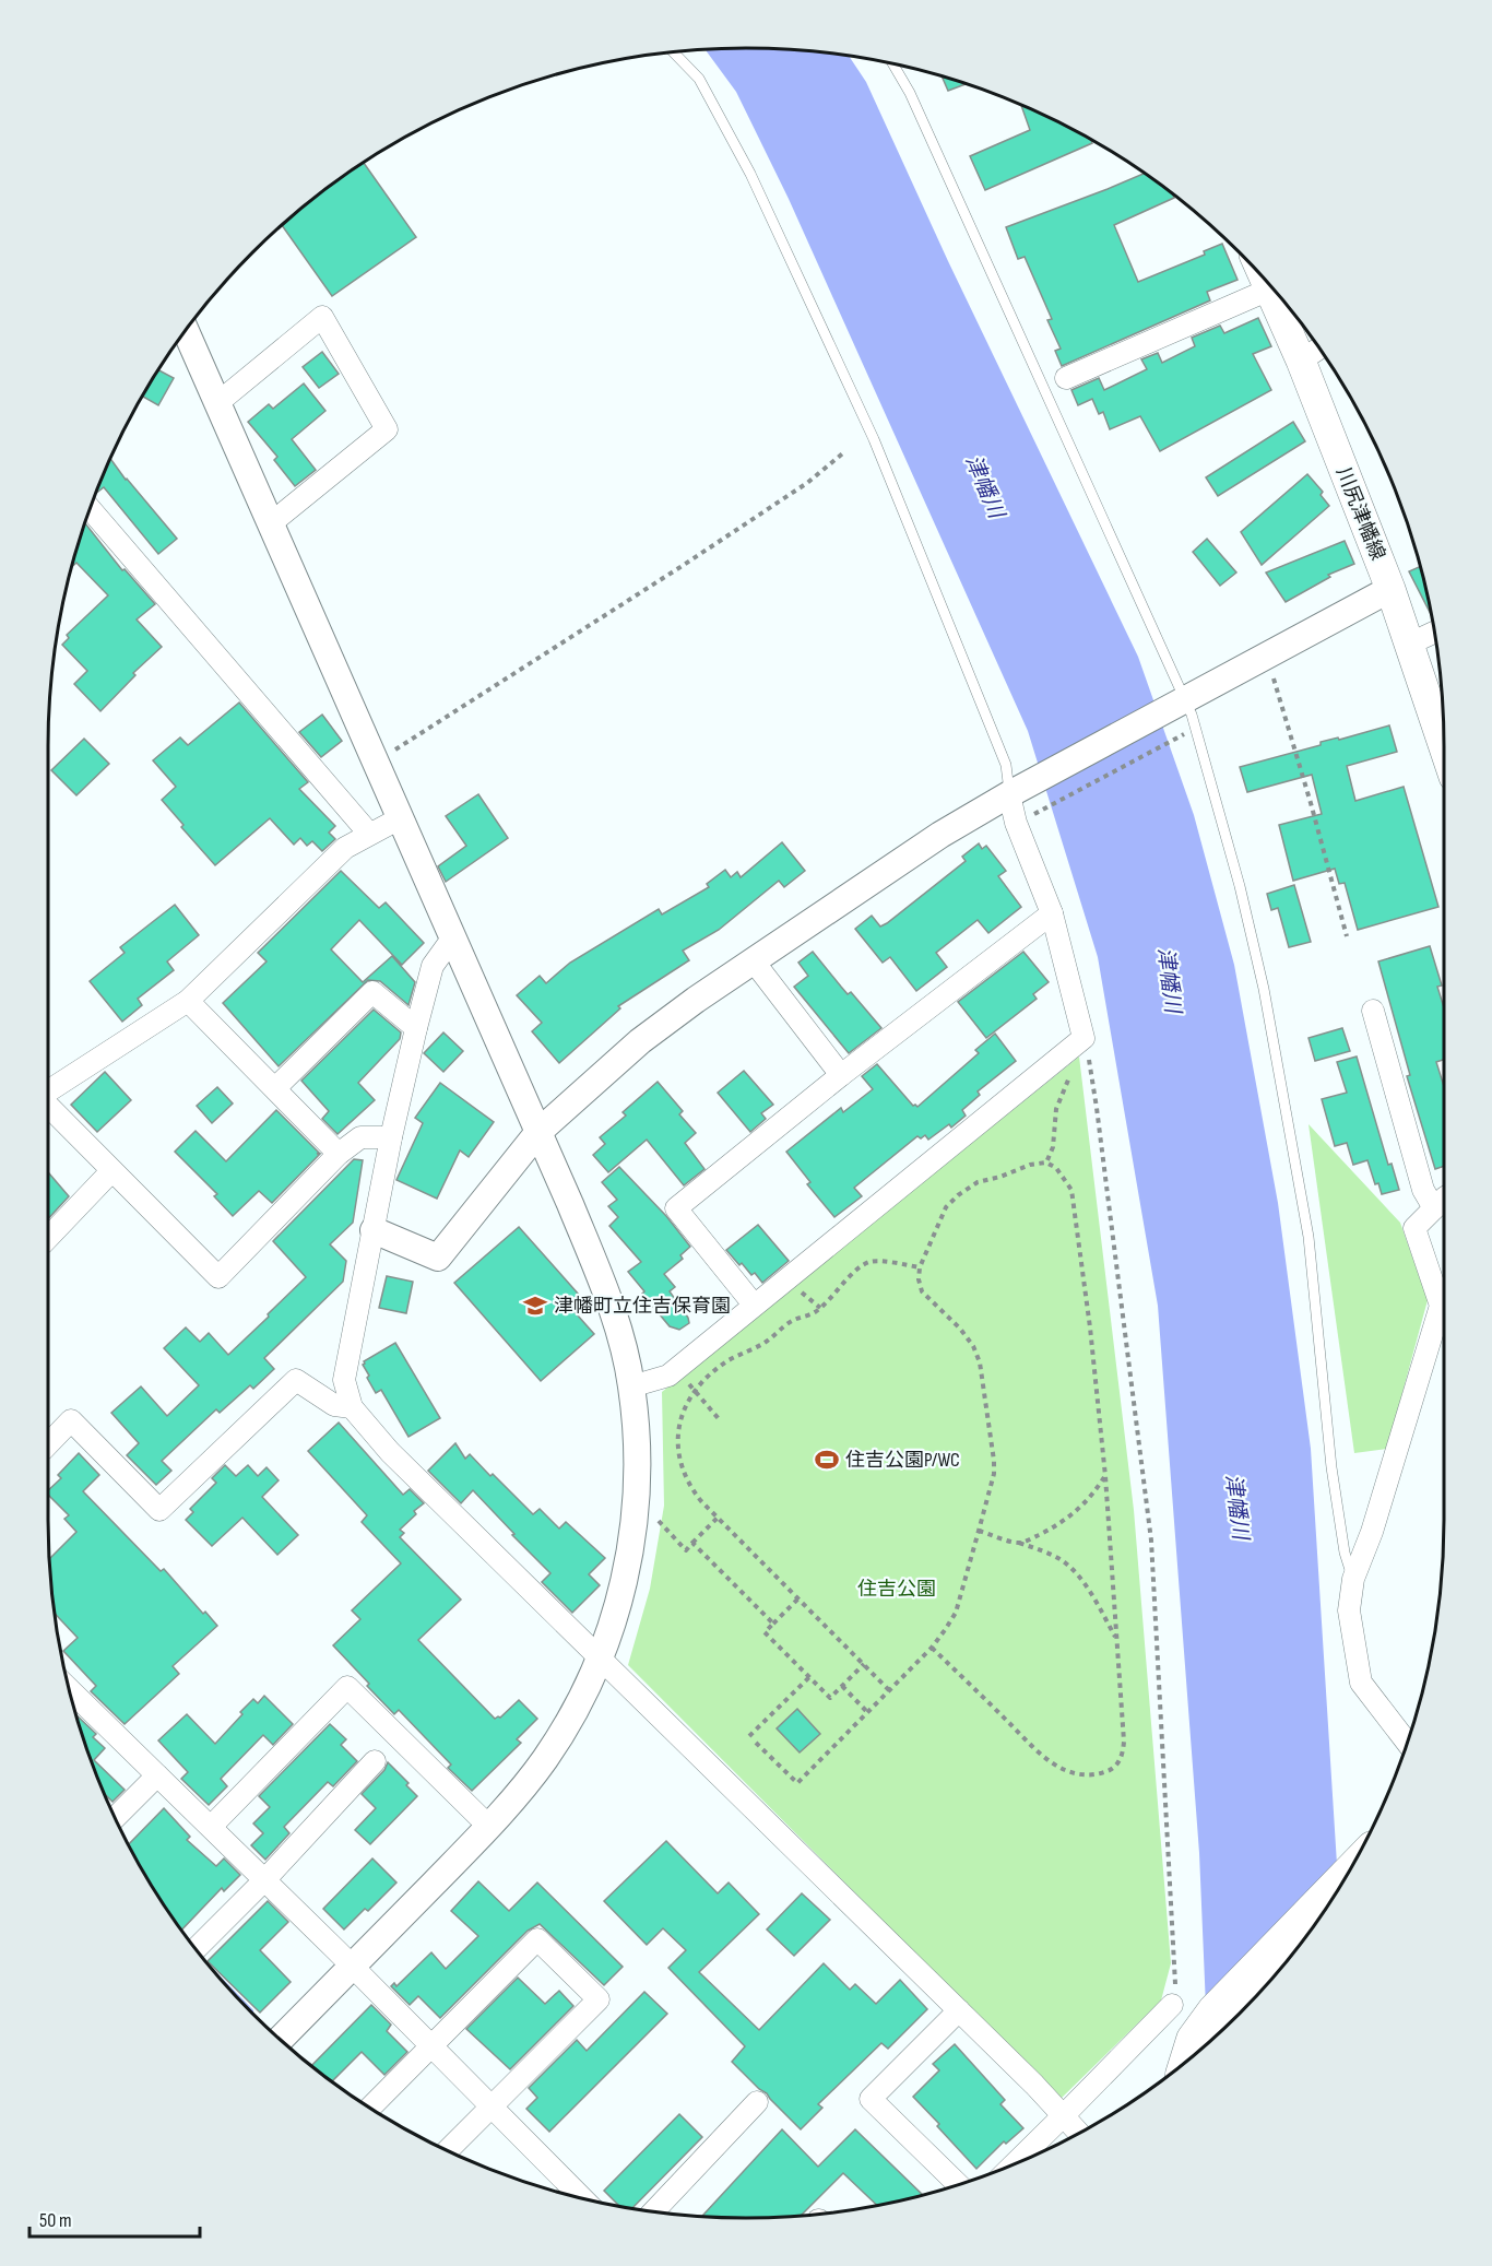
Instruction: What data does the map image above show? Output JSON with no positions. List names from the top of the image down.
{
  "streets": {
    "main road": ["川尻津幡線"]
  },
  "water": ["津幡川"],
  "parks": ["住吉公園"],
  "places": {
    "school or university": ["津幡町立住吉保育園"],
    "sports": ["住吉公園P/WC"]
  },
  "scale_bar": "50 m"
}
